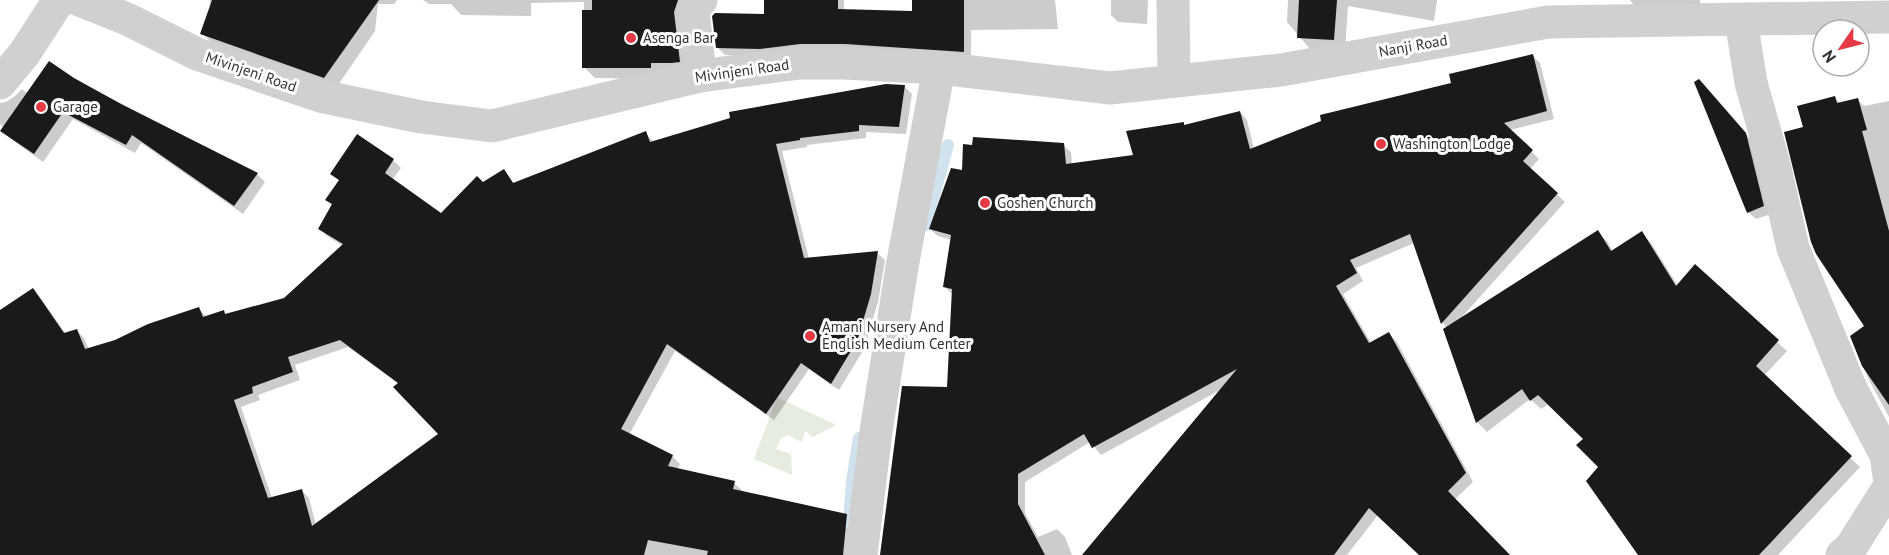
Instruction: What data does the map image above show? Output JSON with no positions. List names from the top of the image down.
{
  "streets": {
    "street": ["Nanji Road", "Mivinjeni Road"]
  },
  "crossings": [
    ["Nanji Road", "Mivinjeni Road"]
  ],
  "places": [
    "Asenga Bar",
    "Garage",
    "Washington Lodge",
    "Goshen Church",
    "Amani Nursery And English Medium Center"
  ],
  "north": "bottom left"
}
